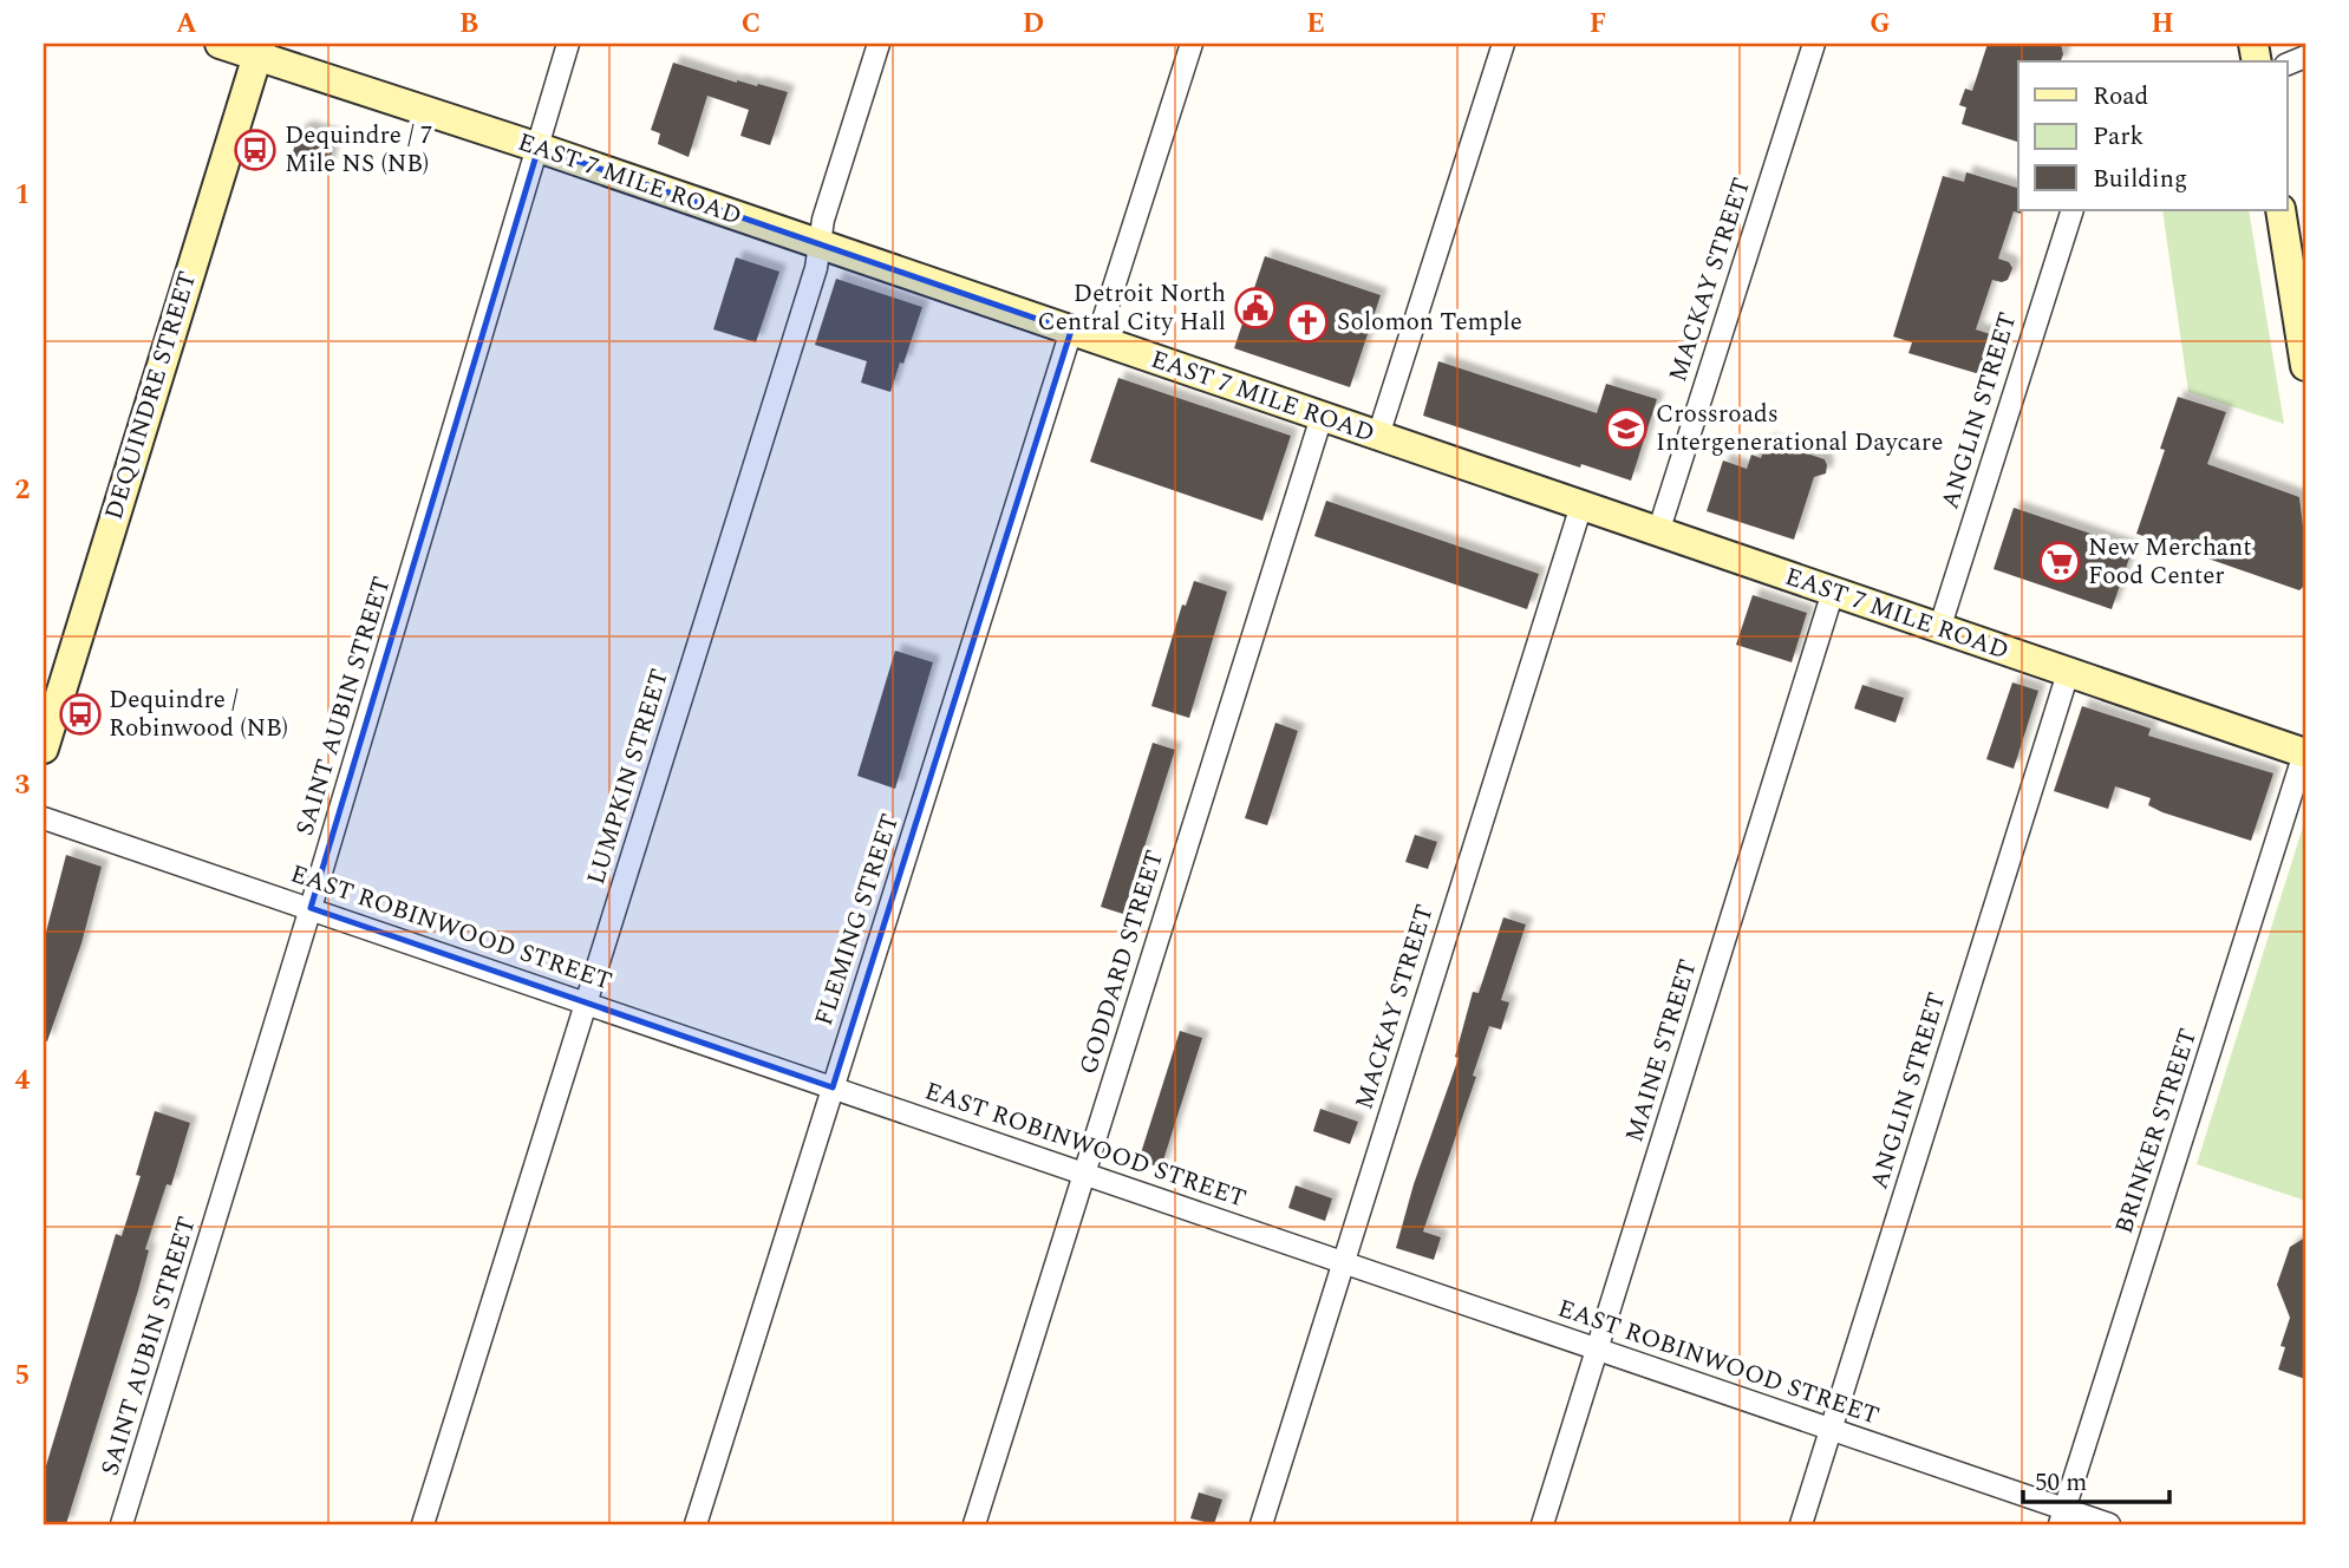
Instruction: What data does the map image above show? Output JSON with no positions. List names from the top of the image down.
{
  "streets": {
    "street": [
      "EAST 7 MILE ROAD",
      "MACKAY STREET",
      "DEQUINDRE STREET",
      "ANGLIN STREET",
      "SAINT AUBIN STREET",
      "LUMPKIN STREET",
      "FLEMING STREET",
      "EAST ROBINWOOD STREET",
      "GODDARD STREET",
      "MAINE STREET",
      "BRINKER STREET"
    ]
  },
  "crossings": [
    ["EAST 7 MILE ROAD", "MACKAY STREET"],
    ["EAST 7 MILE ROAD", "DEQUINDRE STREET"],
    ["EAST 7 MILE ROAD", "ANGLIN STREET"],
    ["EAST 7 MILE ROAD", "SAINT AUBIN STREET"],
    ["EAST 7 MILE ROAD", "LUMPKIN STREET"],
    ["EAST 7 MILE ROAD", "FLEMING STREET"],
    ["EAST 7 MILE ROAD", "GODDARD STREET"],
    ["EAST 7 MILE ROAD", "MAINE STREET"],
    ["EAST 7 MILE ROAD", "BRINKER STREET"],
    ["MACKAY STREET", "EAST ROBINWOOD STREET"],
    ["ANGLIN STREET", "EAST ROBINWOOD STREET"],
    ["SAINT AUBIN STREET", "EAST ROBINWOOD STREET"],
    ["LUMPKIN STREET", "EAST ROBINWOOD STREET"],
    ["FLEMING STREET", "EAST ROBINWOOD STREET"],
    ["EAST ROBINWOOD STREET", "GODDARD STREET"],
    ["EAST ROBINWOOD STREET", "MAINE STREET"],
    ["EAST ROBINWOOD STREET", "BRINKER STREET"]
  ],
  "places": {
    "bus stop": ["Dequindre / 7 Mile NS (NB)", "Dequindre / Robinwood (NB)"],
    "public building": ["Detroit North Central City Hall"],
    "church": ["Solomon Temple"],
    "school or university": ["Crossroads Intergenerational Daycare"],
    "supermarket": ["New Merchant Food Center"]
  },
  "legend": ["Road", "Park", "Building"],
  "scale_bar": "50 m",
  "grid": {
    "columns": [
      "A",
      "B",
      "C",
      "D",
      "E",
      "F",
      "G",
      "H"
    ],
    "rows": [
      "1",
      "2",
      "3",
      "4",
      "5"
    ]
  }
}
